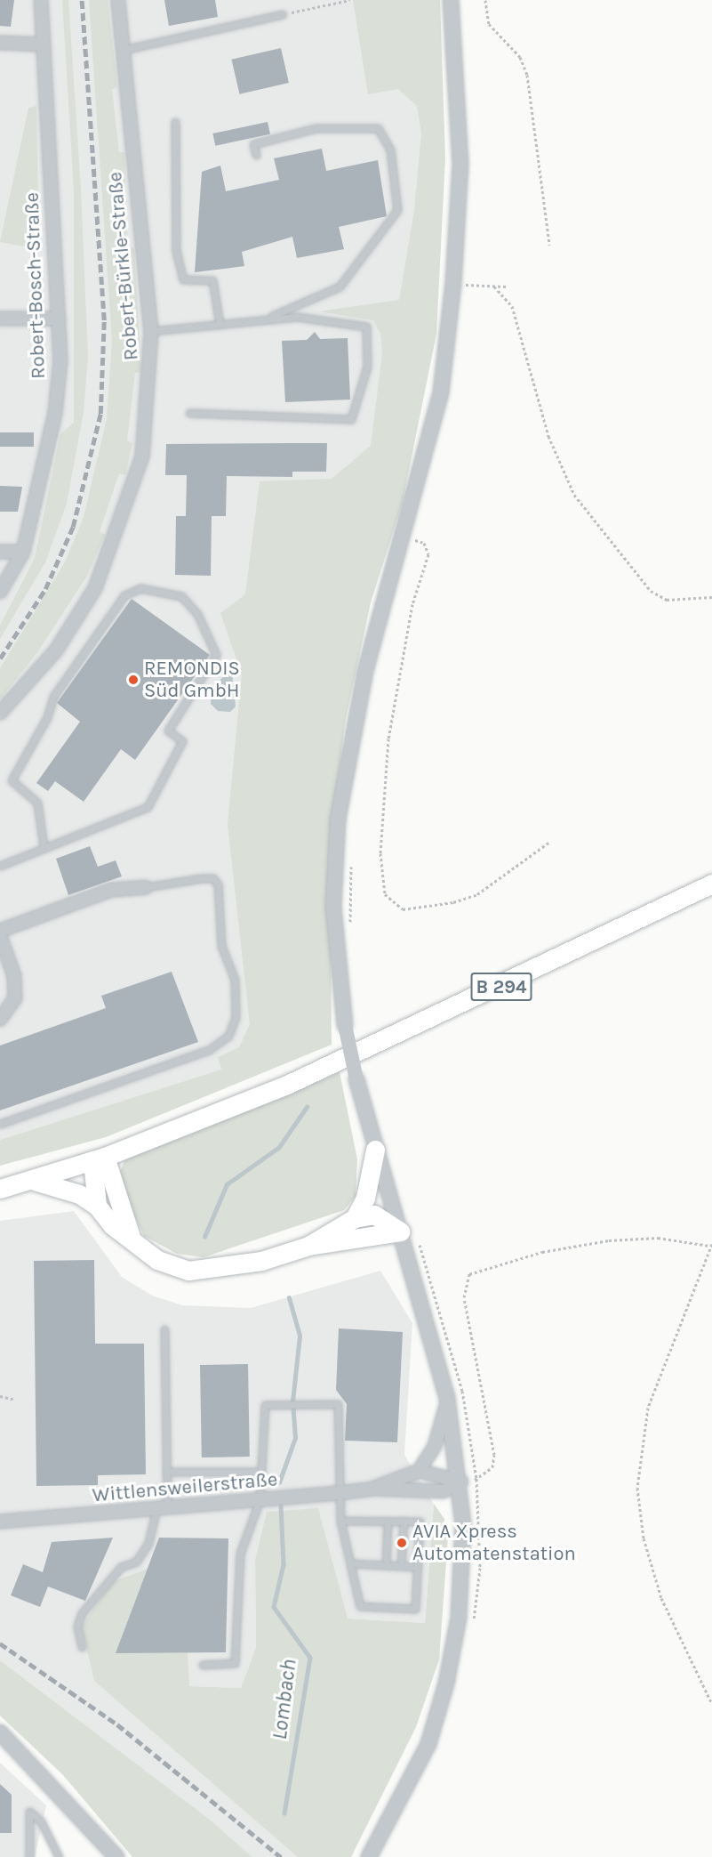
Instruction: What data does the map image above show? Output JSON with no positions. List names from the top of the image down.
{
  "streets": {
    "main road": ["B 294"],
    "street": ["Robert-Bürkle-Straße", "Robert-Bosch-Straße", "Wittlensweilerstraße"]
  },
  "water": ["Lombach"],
  "places": ["REMONDIS Süd GmbH", "AVIA Xpress Automatenstation"]
}
